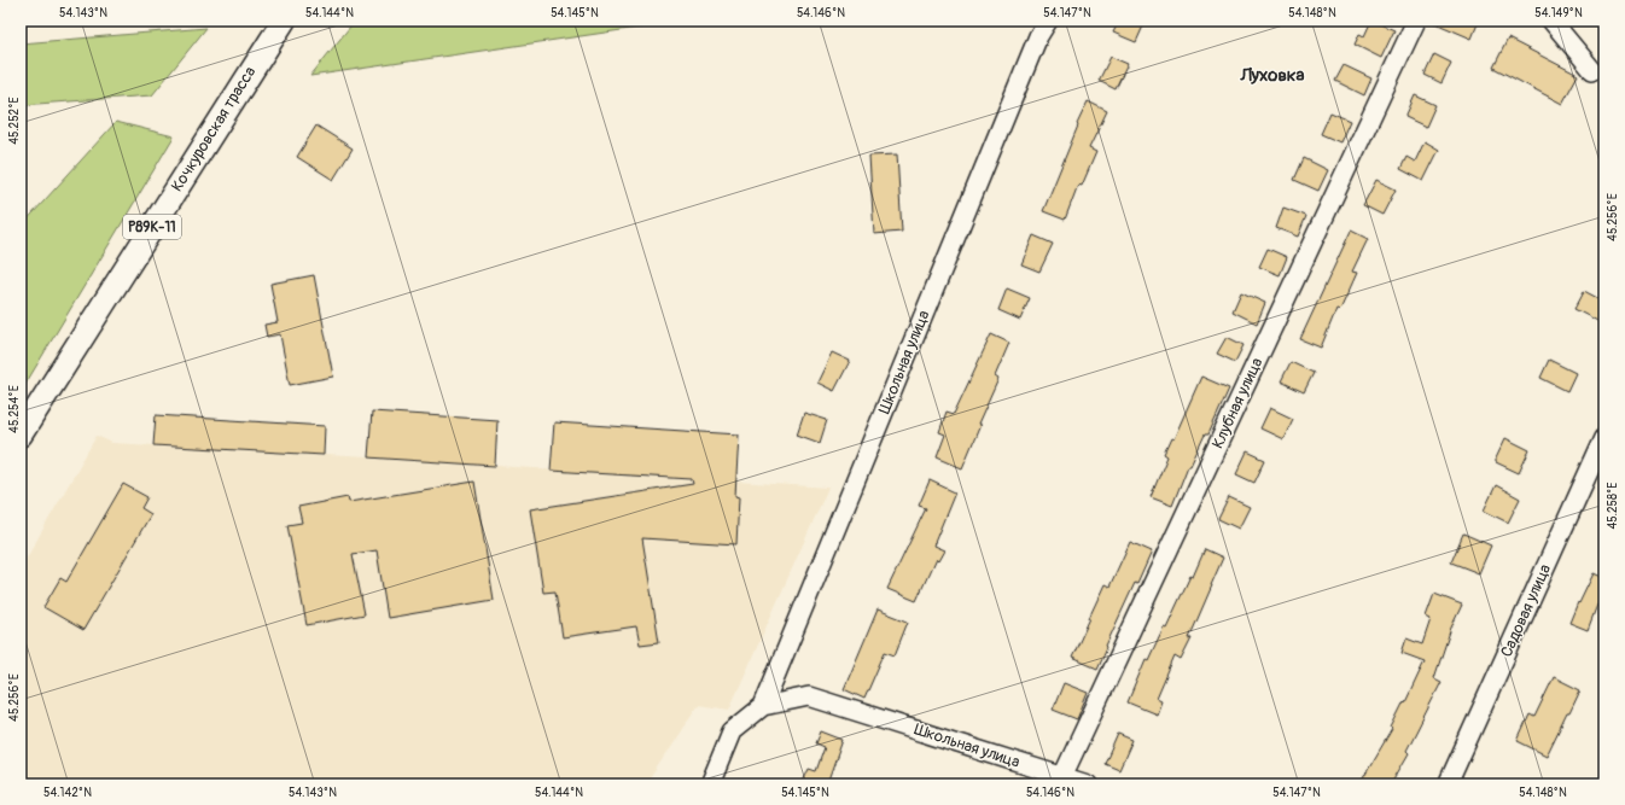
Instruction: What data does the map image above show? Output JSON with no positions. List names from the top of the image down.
{
  "streets": {
    "main road": ["Кочкуровская трасса", "Р89К-11"],
    "street": ["Школьная улица", "Клубная улица", "Садовая улица"]
  },
  "crossings": [
    ["Школьная улица", "Клубная улица"]
  ],
  "districts": ["Луховка"],
  "coordinates": [
    "54.143°N",
    "54.144°N",
    "54.145°N",
    "54.146°N",
    "54.147°N",
    "54.148°N",
    "54.149°N",
    "45.252°E",
    "45.256°E",
    "45.254°E",
    "45.258°E",
    "54.142°N"
  ]
}
